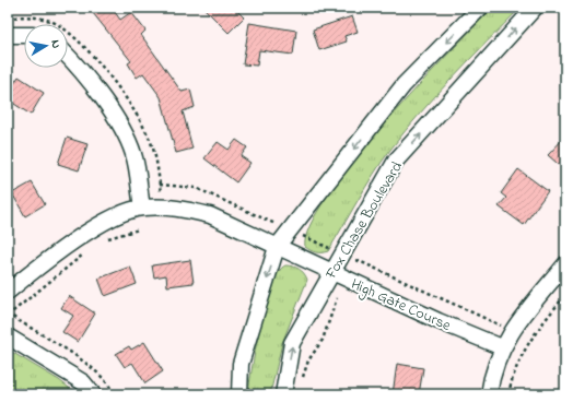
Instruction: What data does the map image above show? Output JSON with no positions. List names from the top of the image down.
{
  "streets": {
    "street": ["Fox Chase Boulevard", "High Gate Course"]
  },
  "crossings": [
    ["Fox Chase Boulevard", "High Gate Course"]
  ],
  "north": "right"
}
